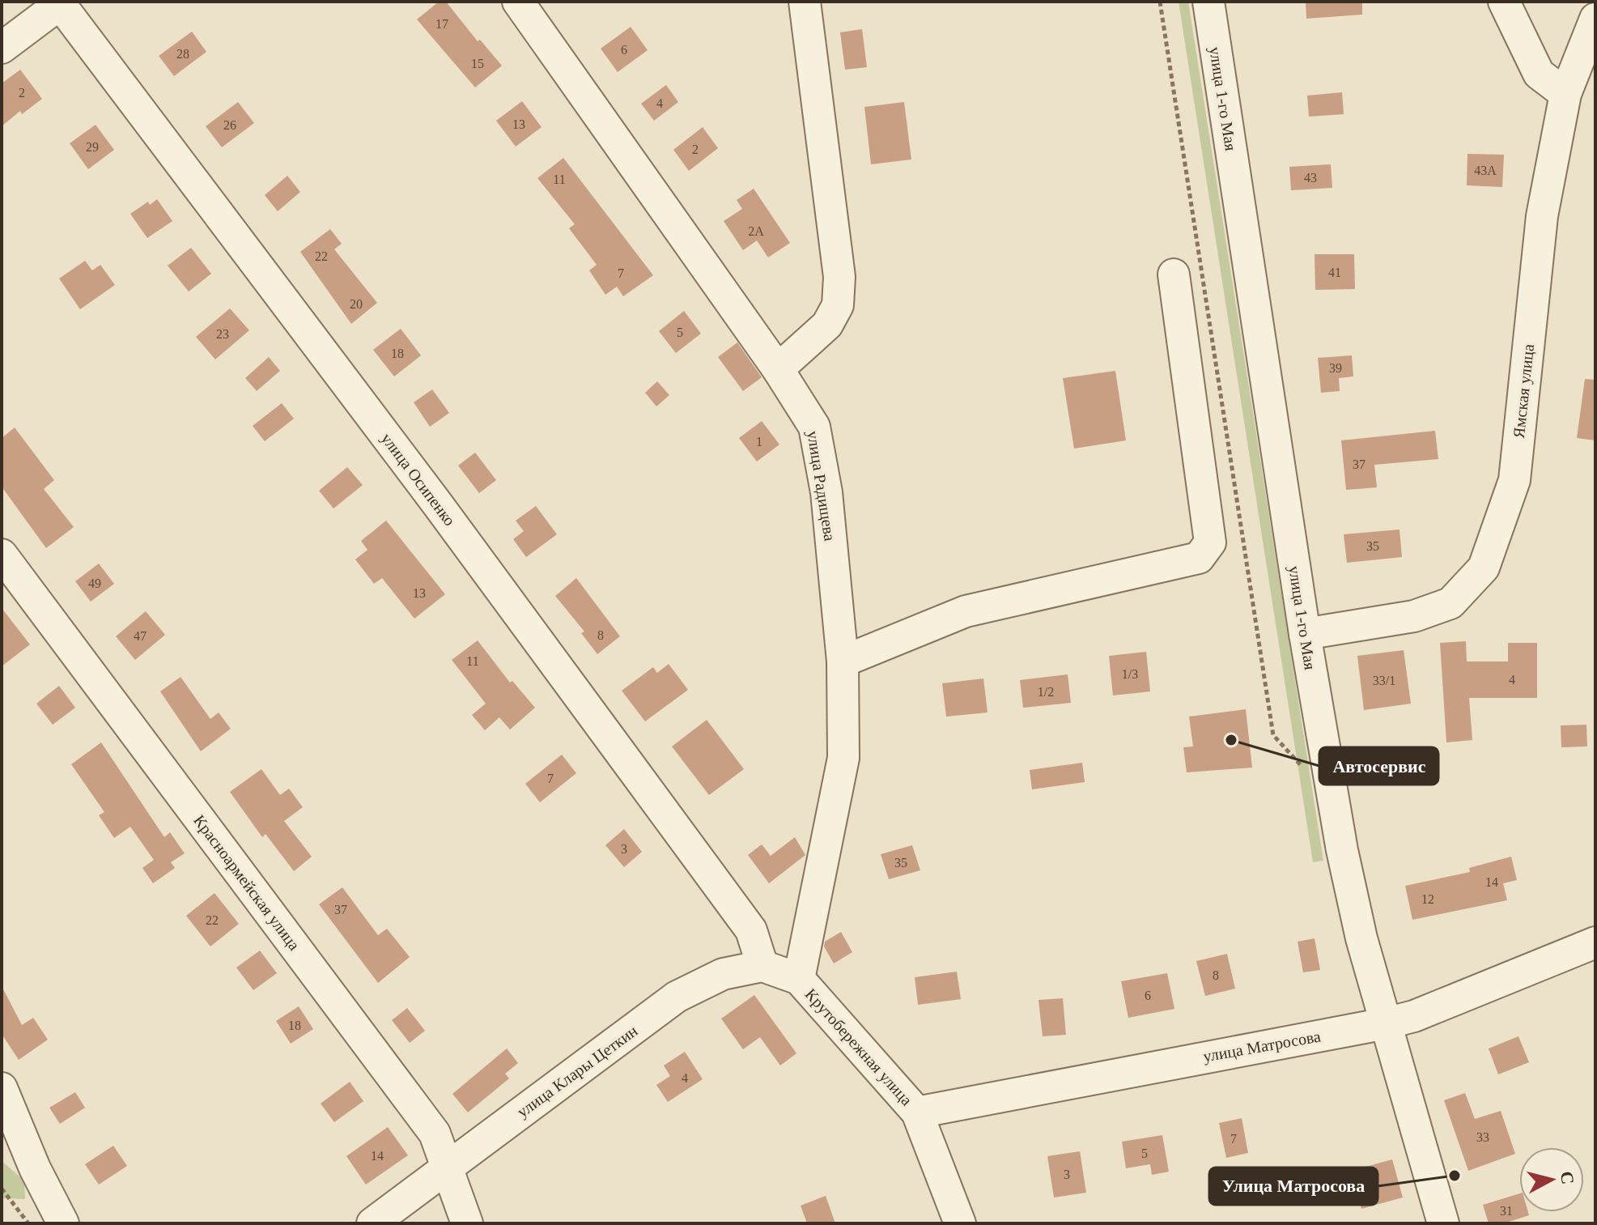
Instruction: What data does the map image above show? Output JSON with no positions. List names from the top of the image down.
{
  "streets": {
    "street": [
      "улица 1-го Мая",
      "Ямская улица",
      "улица Осипенко",
      "улица Радищева",
      "Красноармейская улица",
      "улица Матросова",
      "Крутобережная улица",
      "улица Клары Цеткин"
    ]
  },
  "crossings": [
    ["улица 1-го Мая", "Ямская улица"],
    ["улица 1-го Мая", "улица Матросова"],
    ["улица Осипенко", "улица Клары Цеткин"],
    ["улица Радищева", "Крутобережная улица"],
    ["Красноармейская улица", "улица Клары Цеткин"],
    ["улица Матросова", "Крутобережная улица"]
  ],
  "places": ["Автосервис", "Улица Матросова"],
  "house_numbers": [
    "17",
    "6",
    "28",
    "15",
    "2",
    "4",
    "13",
    "26",
    "29",
    "2",
    "43А",
    "43",
    "11",
    "2А",
    "22",
    "41",
    "7",
    "20",
    "5",
    "23",
    "18",
    "39",
    "1",
    "37",
    "35",
    "49",
    "13",
    "8",
    "47",
    "11",
    "1/3",
    "4",
    "33/1",
    "1/2",
    "7",
    "3",
    "35",
    "14",
    "12",
    "37",
    "22",
    "8",
    "6",
    "18",
    "4",
    "33",
    "7",
    "5",
    "14",
    "3",
    "31"
  ],
  "north": "right"
}
